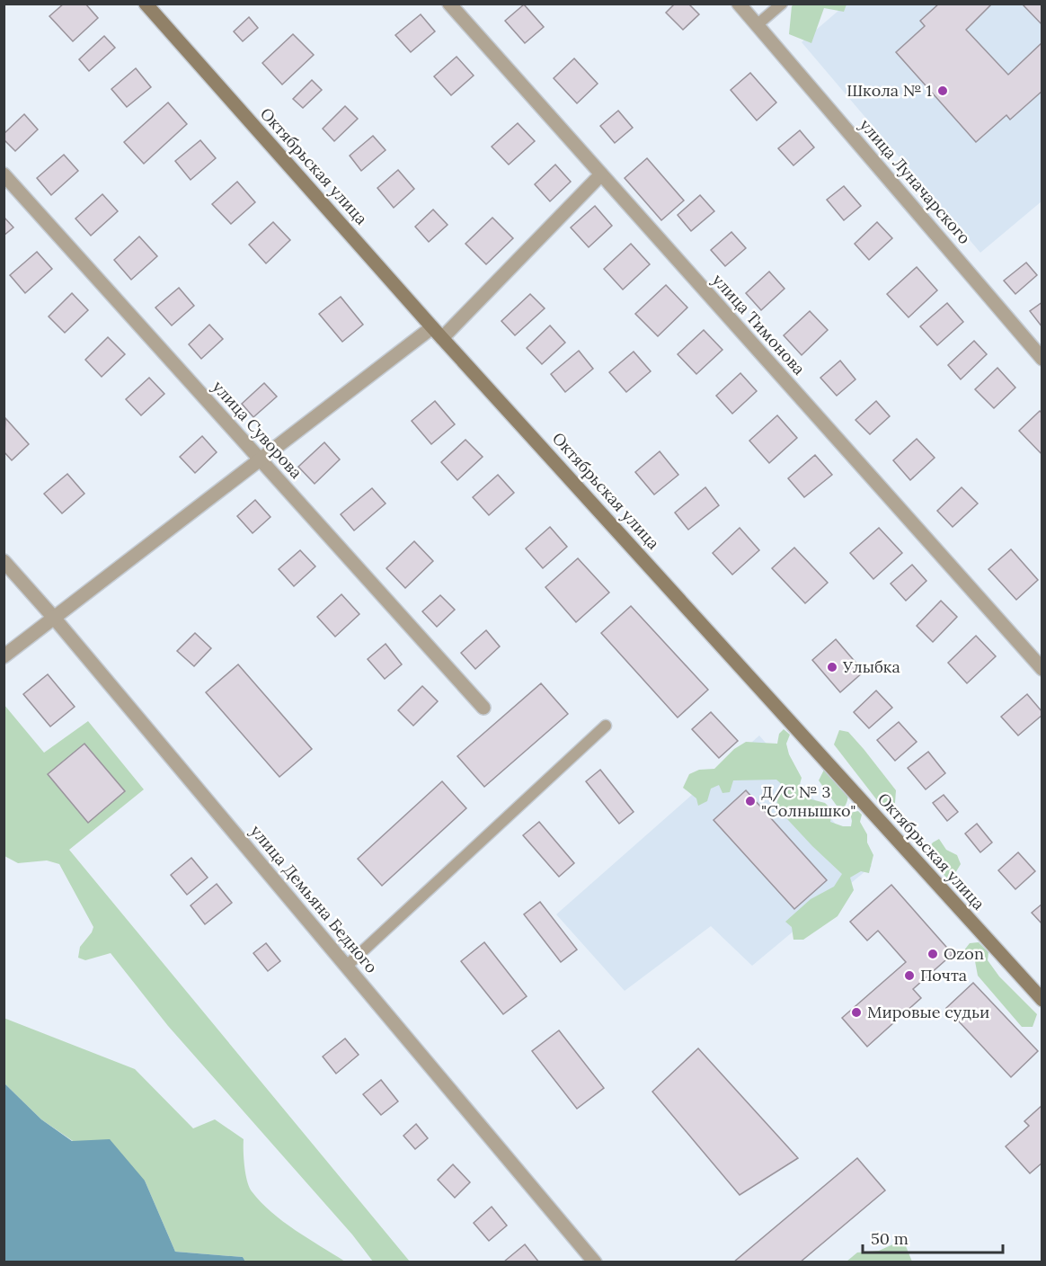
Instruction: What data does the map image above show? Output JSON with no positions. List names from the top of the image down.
{
  "streets": {
    "street": [
      "Октябрьская улица",
      "улица Луначарского",
      "улица Тимонова",
      "улица Суворова",
      "улица Демьяна Бедного"
    ]
  },
  "places": [
    "Школа № 1",
    "Улыбка",
    "Д/С № 3 \"Солнышко\"",
    "Ozon",
    "Почта",
    "Мировые судьи"
  ],
  "scale_bar": "50 m"
}
